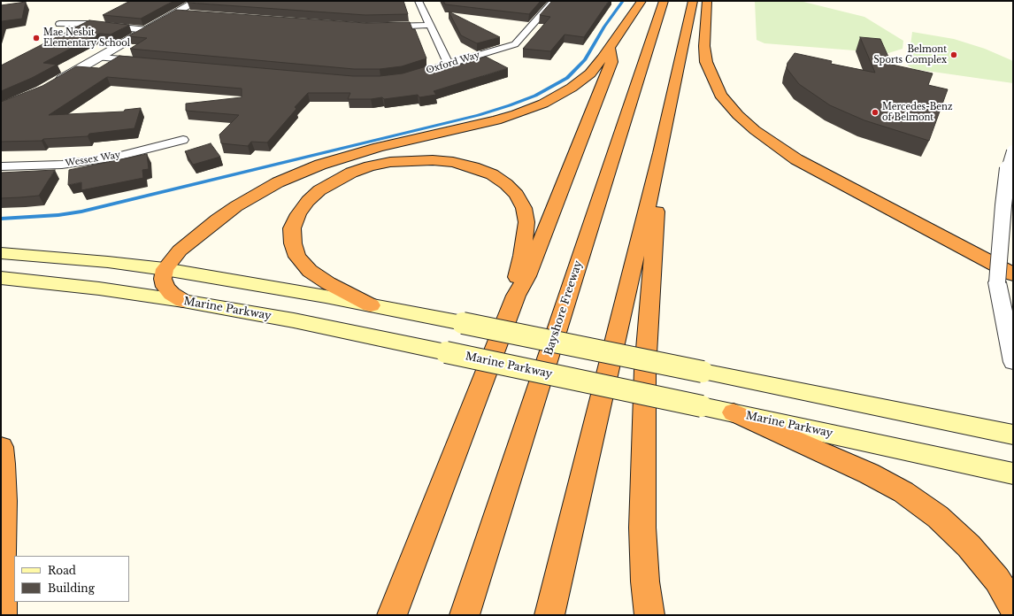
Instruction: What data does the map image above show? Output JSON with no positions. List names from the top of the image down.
{
  "streets": {
    "highway": ["Bayshore Freeway"],
    "main road": ["Marine Parkway"],
    "street": ["Oxford Way", "Wessex Way"]
  },
  "places": ["Mae Nesbit Elementary School", "Belmont Sports Complex", "Mercedes-Benz of Belmont"],
  "legend": ["Road", "Building"]
}
